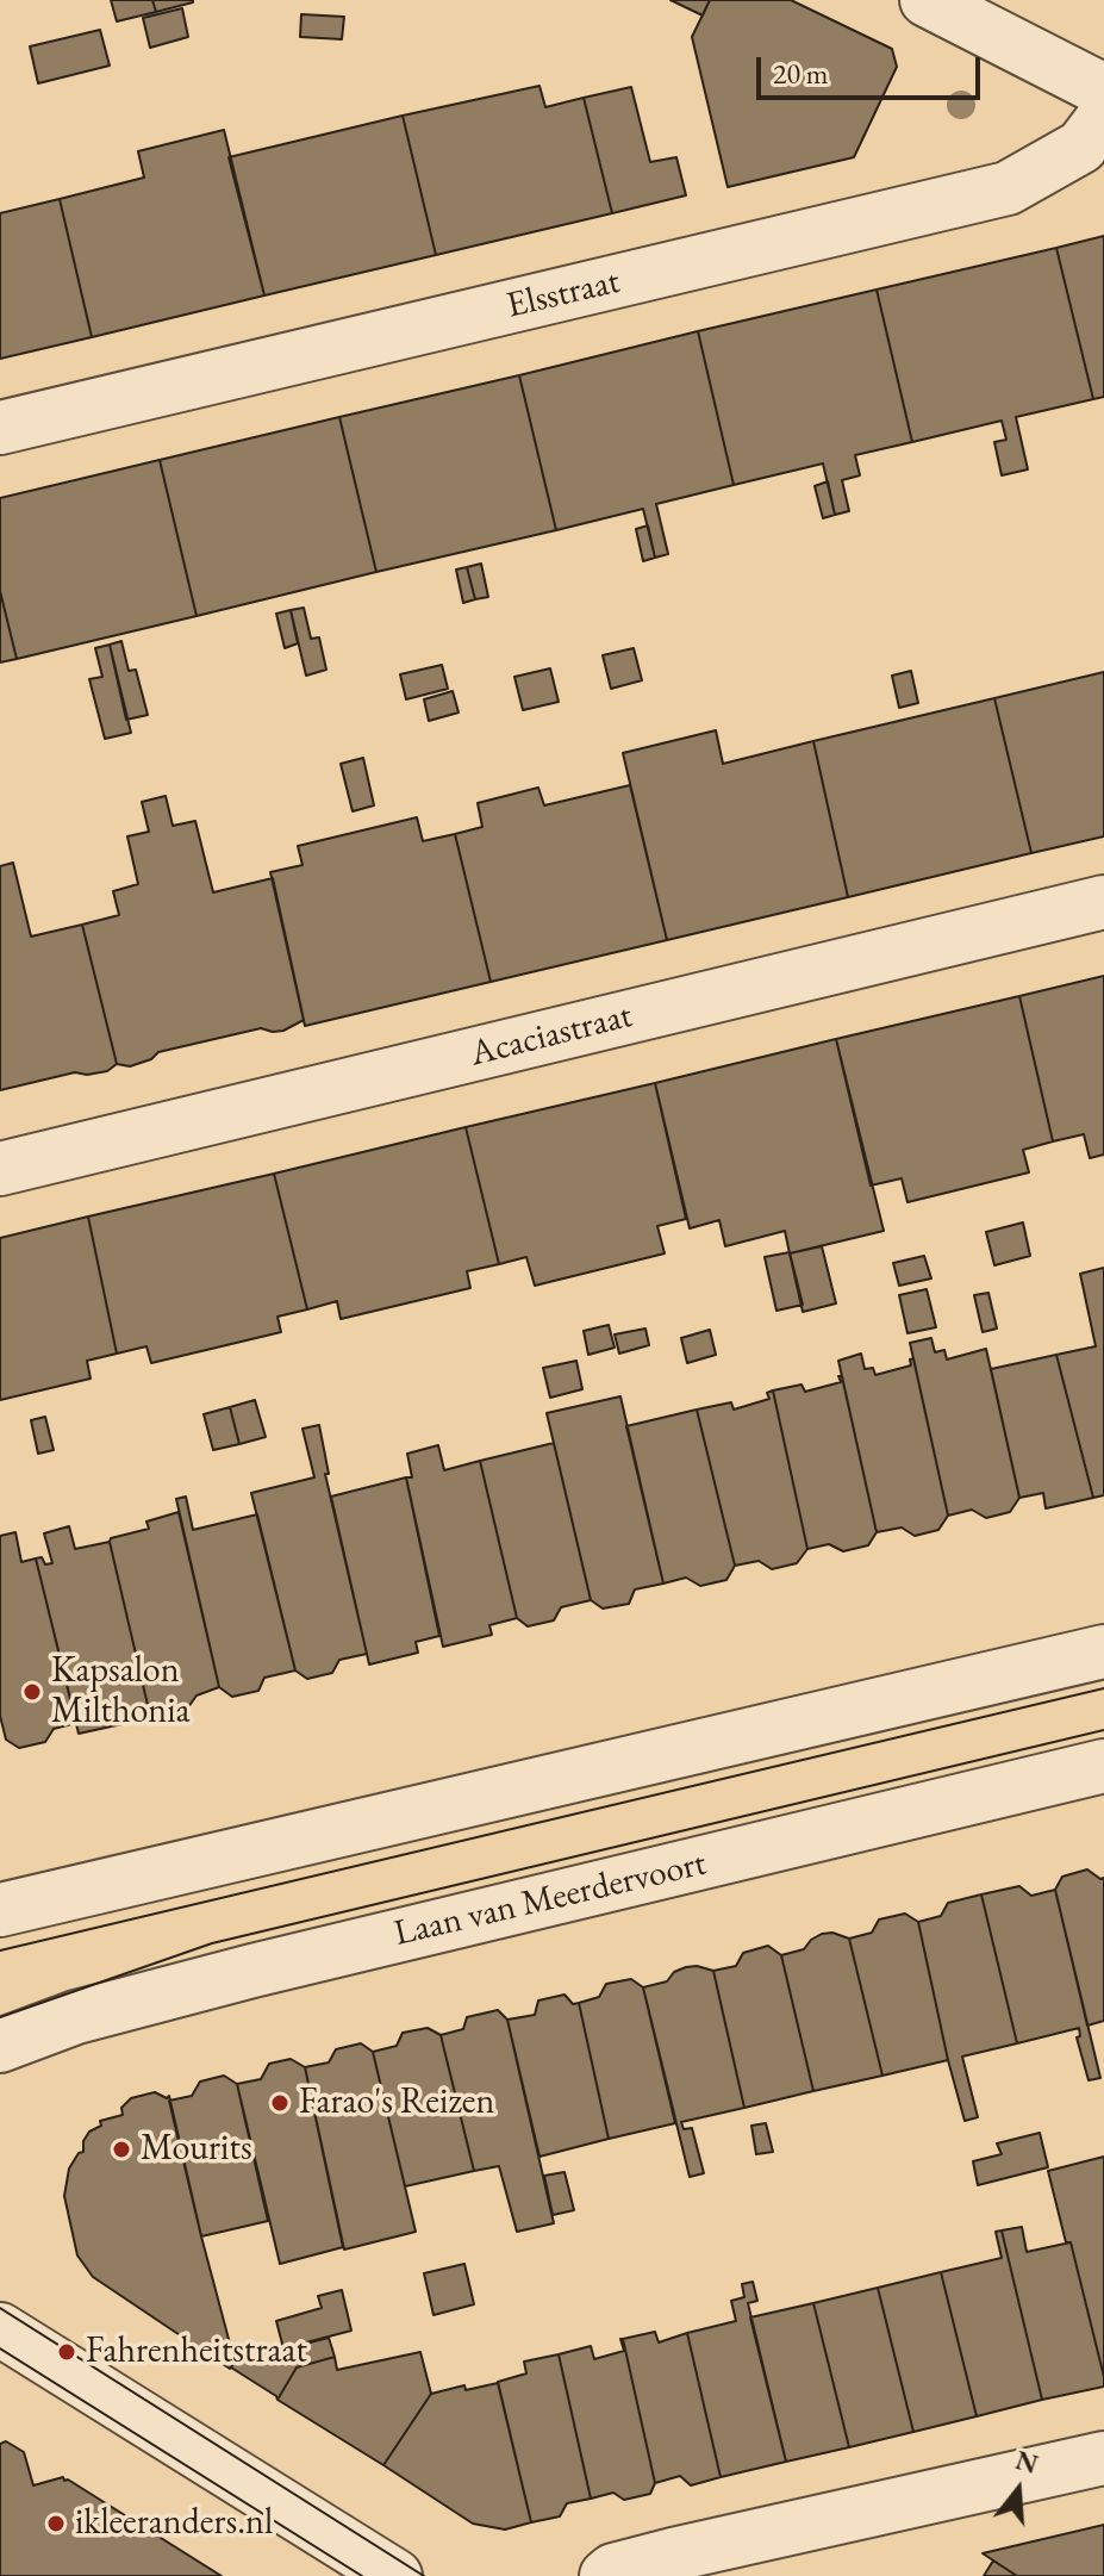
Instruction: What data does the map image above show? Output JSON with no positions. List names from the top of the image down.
{
  "streets": {
    "street": ["Elsstraat", "Acaciastraat", "Laan van Meerdervoort"]
  },
  "places": [
    "Kapsalon Milthonia",
    "Farao's Reizen",
    "Mourits",
    "Fahrenheitstraat",
    "ikleeranders.nl"
  ],
  "scale_bar": "20 m",
  "north": "top"
}
